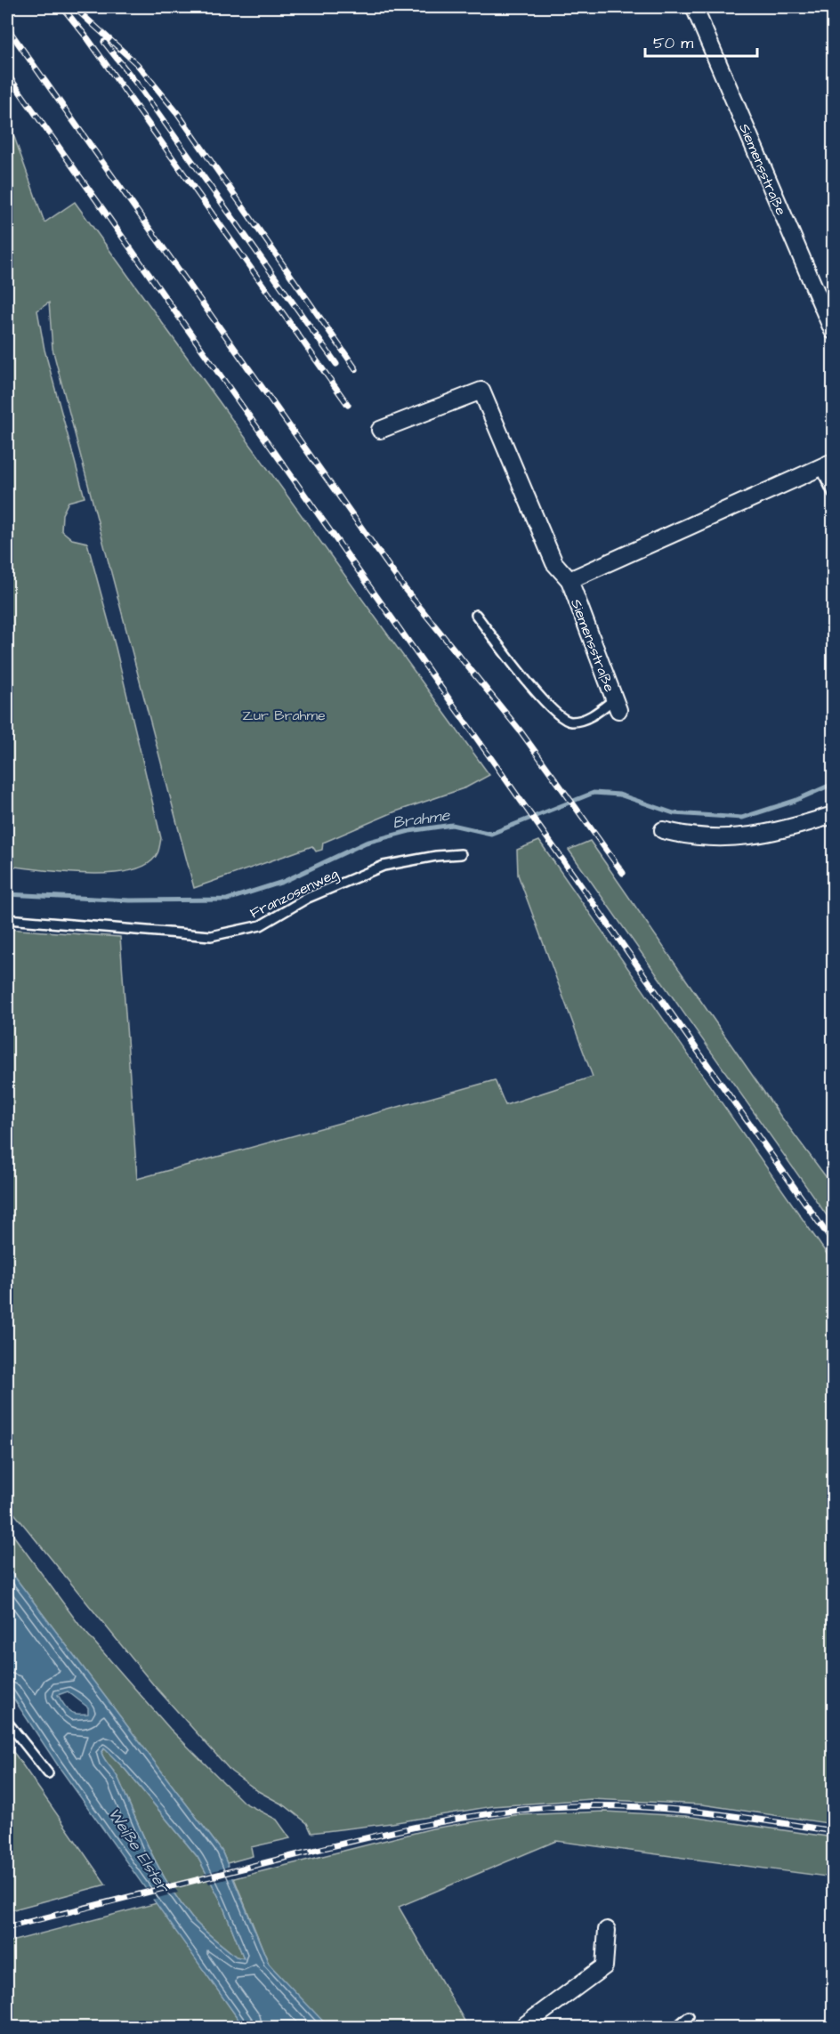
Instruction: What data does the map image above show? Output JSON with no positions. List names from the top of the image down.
{
  "streets": {
    "street": ["Siemensstraße"],
    "lane": ["Franzosenweg"]
  },
  "water": ["Brahme", "Weiße Elster"],
  "parks": ["Zur Brahme"],
  "scale_bar": "50 m"
}
